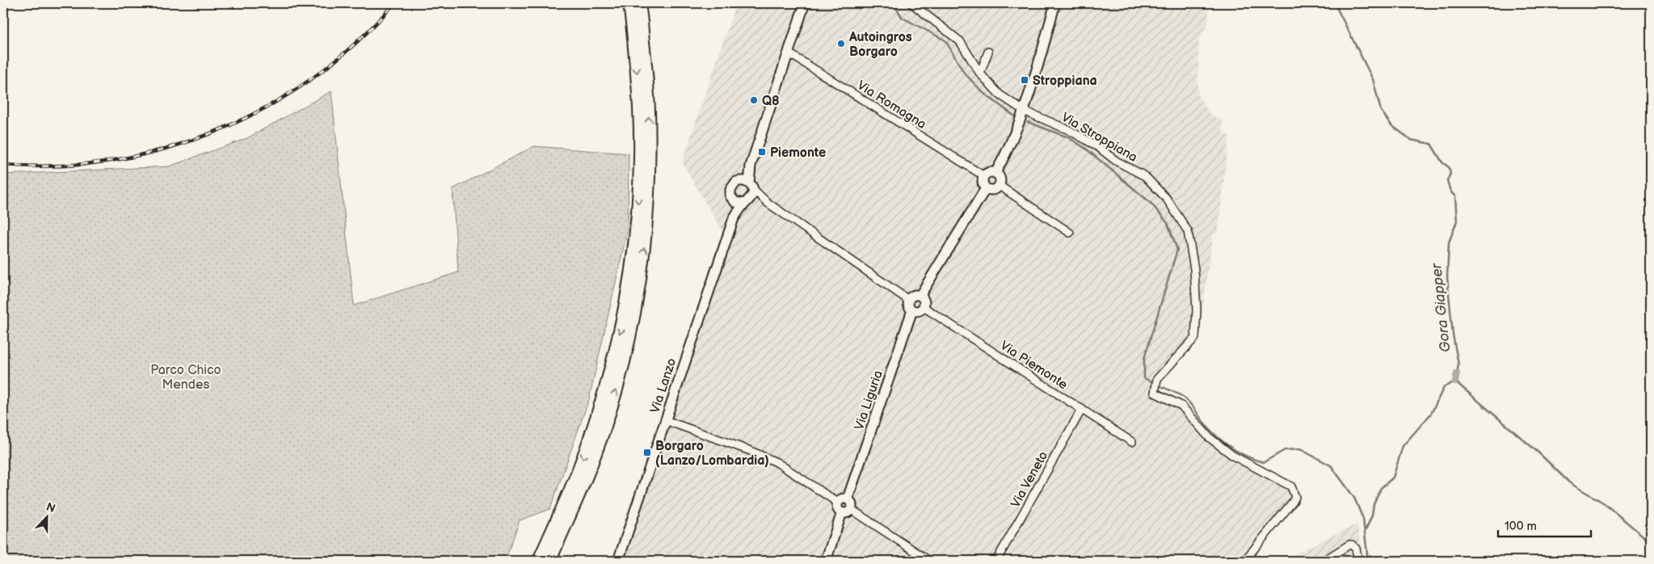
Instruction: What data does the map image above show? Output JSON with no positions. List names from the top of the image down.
{
  "streets": {
    "street": [
      "Via Romagna",
      "Via Stroppiana",
      "Via Piemonte",
      "Via Lanzo",
      "Via Liguria",
      "Via Veneto"
    ]
  },
  "crossings": [
    ["Via Piemonte", "Via Liguria"],
    ["Via Piemonte", "Via Veneto"]
  ],
  "water": ["Gora Giapper"],
  "parks": ["Parco Chico Mendes"],
  "places": {
    "other": ["Autoingros Borgaro", "Q8"],
    "transit": ["Stroppiana", "Piemonte", "Borgaro (Lanzo/Lombardia)"]
  },
  "scale_bar": "100 m",
  "north": "top"
}
